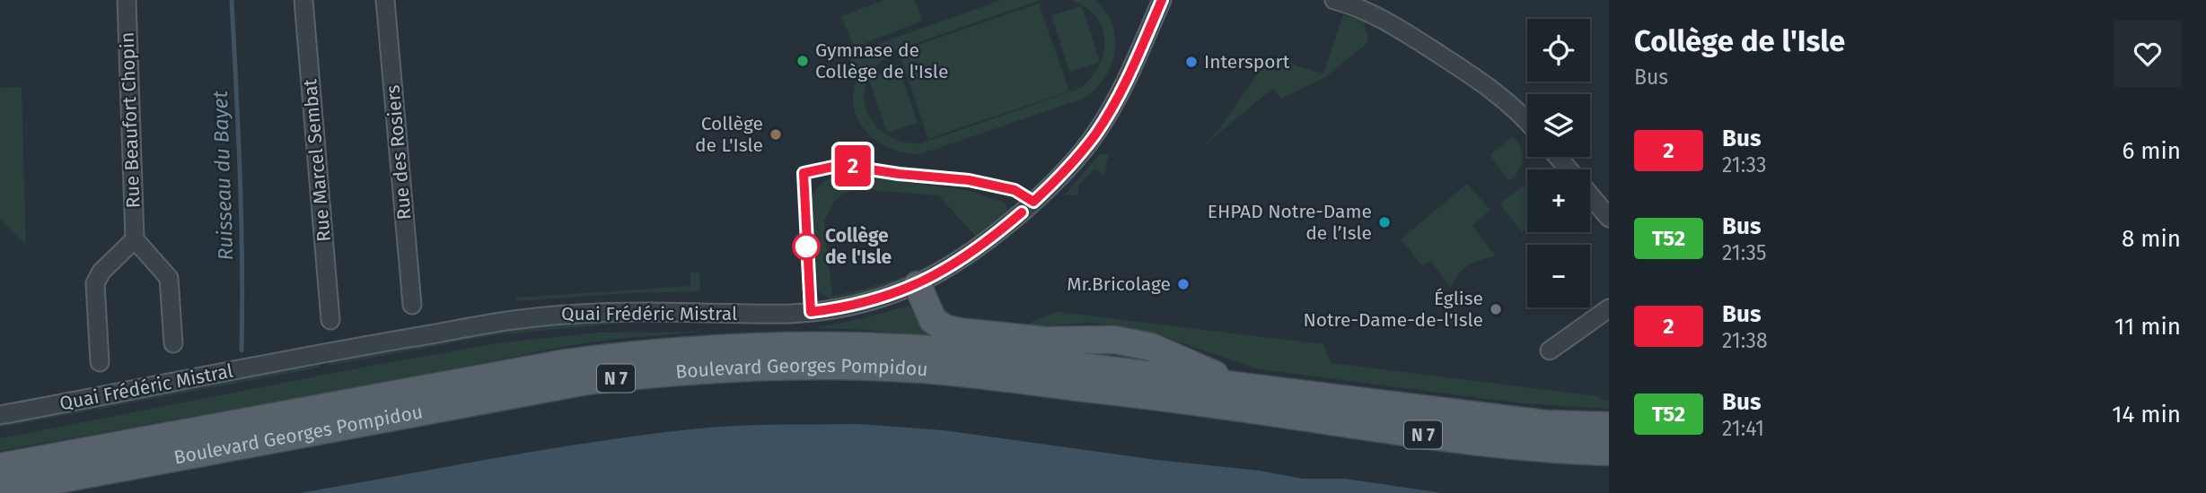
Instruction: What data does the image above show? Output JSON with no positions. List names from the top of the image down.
{
  "streets": {
    "main road": ["Boulevard Georges Pompidou", "N 7"],
    "street": [
      "Rue Beaufort Chopin",
      "Rue des Rosiers",
      "Rue Marcel Sembat",
      "Quai Frédéric Mistral"
    ]
  },
  "water": ["Ruisseau du Bayet"],
  "places": [
    "Gymnase de Collège de l'Isle",
    "Intersport",
    "Collège de L'Isle",
    "EHPAD Notre-Dame de l’Isle",
    "Collège de l'Isle",
    "Mr.Bricolage",
    "Église Notre-Dame-de-l'Isle"
  ],
  "lines": ["bus line 2"],
  "page": {
    "on_map": "2",
    "heading": ["Collège de l'Isle", "Bus"],
    "map_buttons": ["+", "−"],
    "list": [
      {
        "mark": "2",
        "name": "Bus",
        "note": "21:33",
        "value": "6 min"
      },
      {
        "mark": "T52",
        "name": "Bus",
        "note": "21:35",
        "value": "8 min"
      },
      {
        "mark": "2",
        "name": "Bus",
        "note": "21:38",
        "value": "11 min"
      },
      {
        "mark": "T52",
        "name": "Bus",
        "note": "21:41",
        "value": "14 min"
      }
    ]
  }
}
